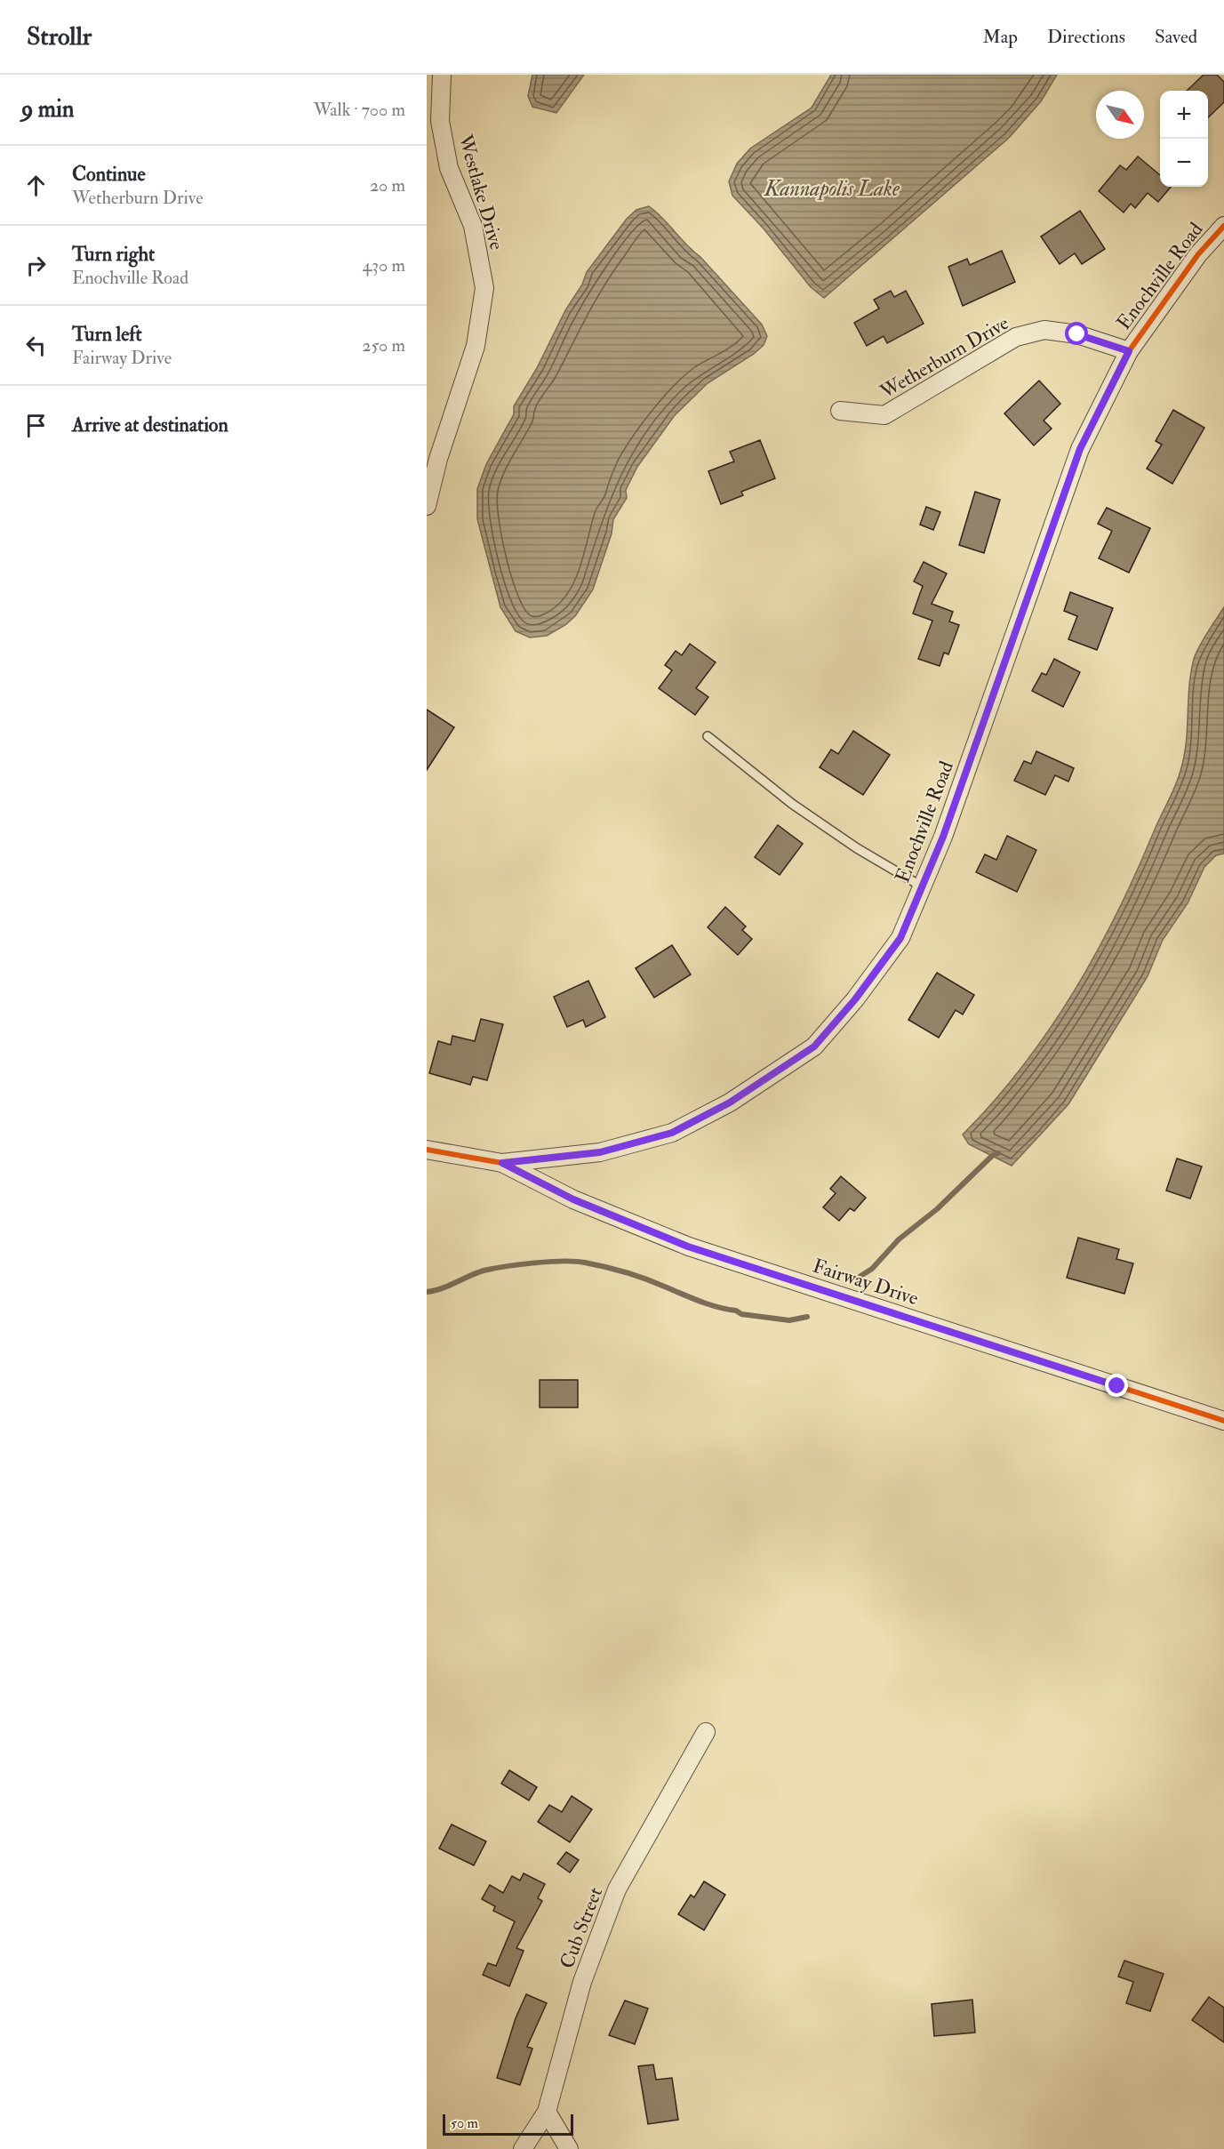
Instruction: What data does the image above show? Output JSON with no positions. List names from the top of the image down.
{
  "streets": {
    "street": [
      "Westlake Drive",
      "Enochville Road",
      "Wetherburn Drive",
      "Fairway Drive",
      "Cub Street"
    ]
  },
  "crossings": [
    ["Enochville Road", "Wetherburn Drive"],
    ["Enochville Road", "Fairway Drive"]
  ],
  "water": ["Kannapolis Lake"],
  "scale_bar": "50 m",
  "north": "bottom right",
  "page": {
    "header": "Strollr",
    "nav": ["Map", "Directions", "Saved"],
    "heading": ["9 min", "Walk · 700 m"],
    "map_buttons": ["+", "−"],
    "list": [
      ["Continue", "Wetherburn Drive", "20 m"],
      ["Turn right", "Enochville Road", "430 m"],
      ["Turn left", "Fairway Drive", "250 m"],
      "Arrive at destination"
    ],
    "scale": "50 m"
  }
}
